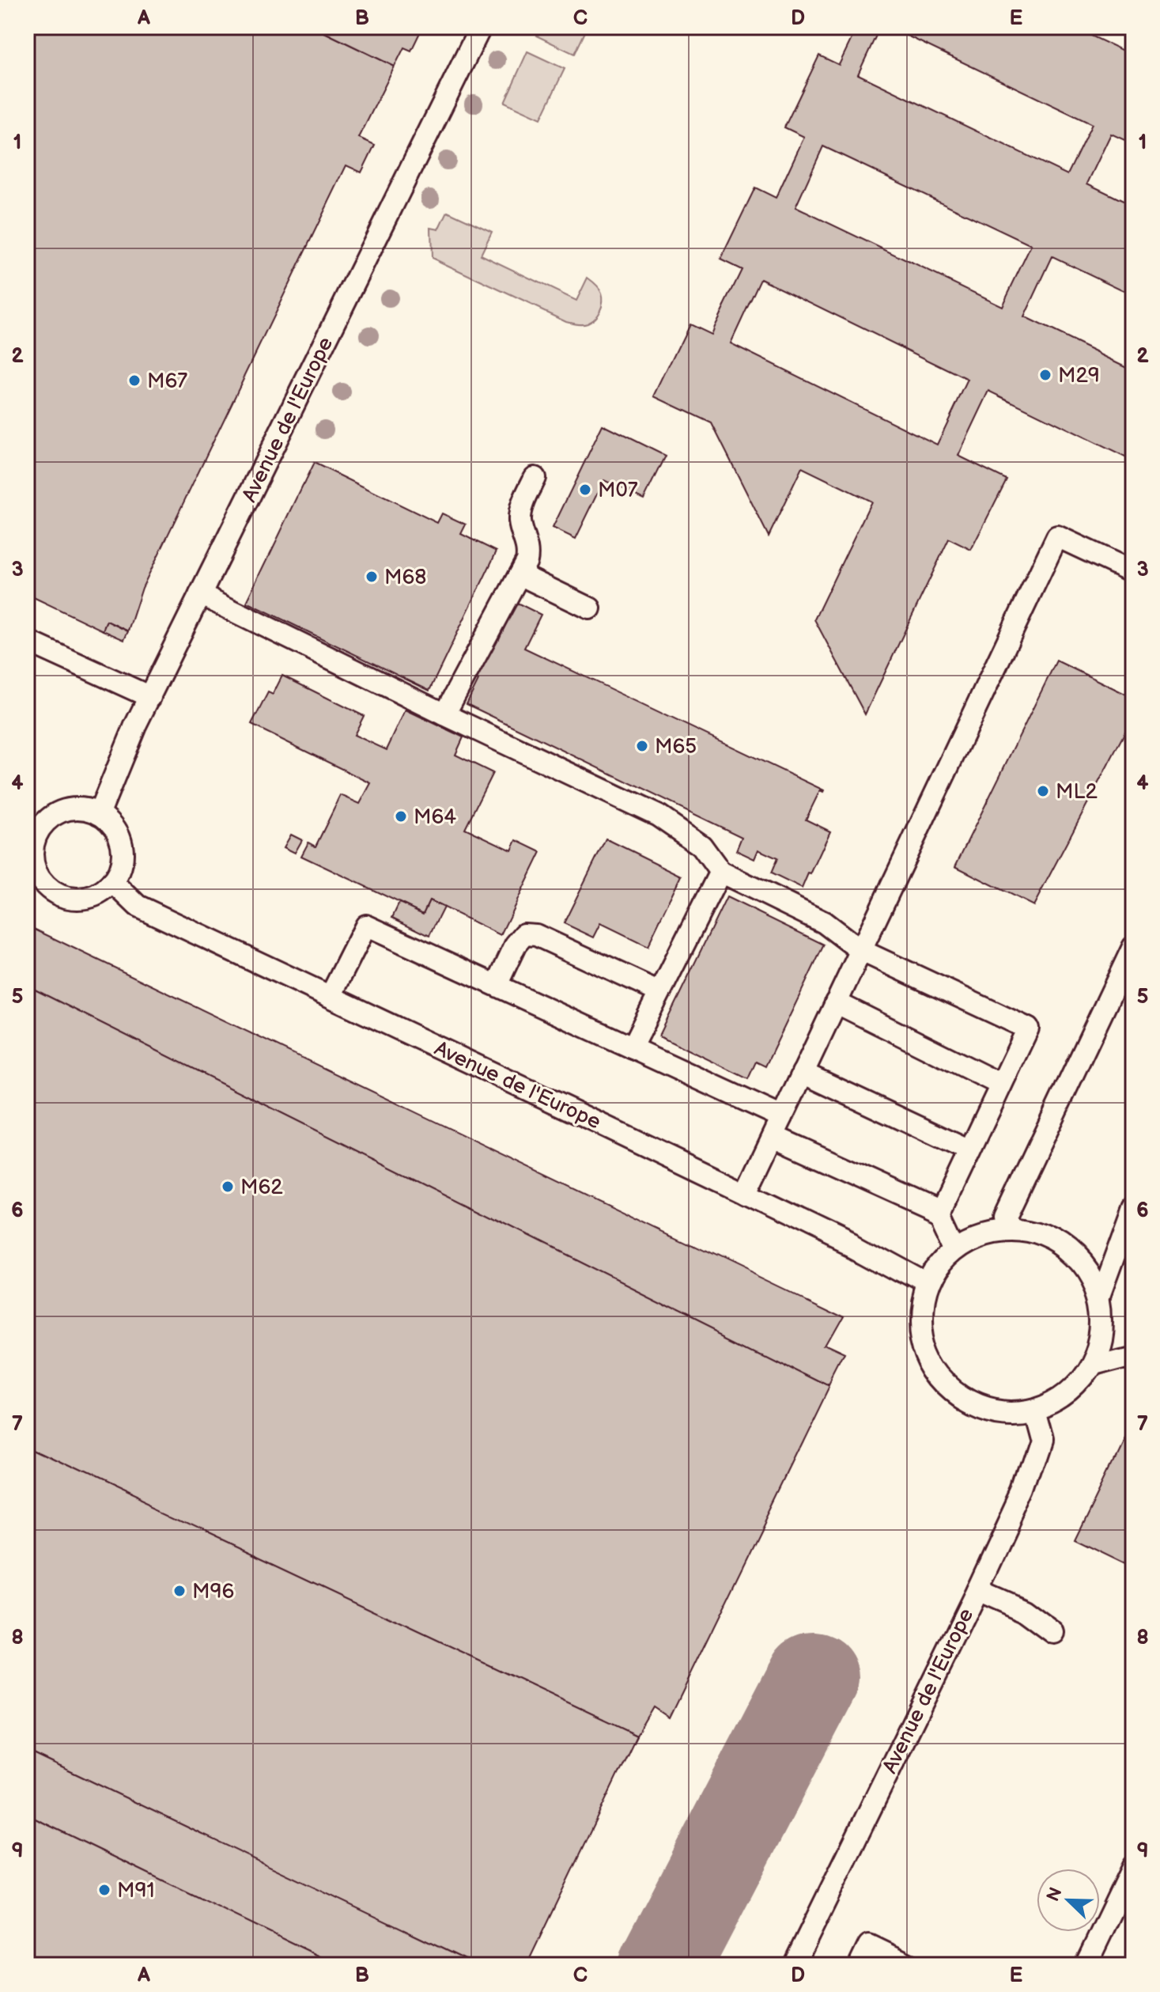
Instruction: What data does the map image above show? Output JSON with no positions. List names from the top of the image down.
{
  "streets": {
    "lane": ["Avenue de l'Europe"]
  },
  "places": [
    "M29",
    "M67",
    "M07",
    "M68",
    "M65",
    "ML2",
    "M64",
    "M62",
    "M96",
    "M91"
  ],
  "north": "top left",
  "grid": {
    "columns": [
      "A",
      "B",
      "C",
      "D",
      "E"
    ],
    "rows": [
      "1",
      "2",
      "3",
      "4",
      "5",
      "6",
      "7",
      "8",
      "9"
    ]
  }
}
